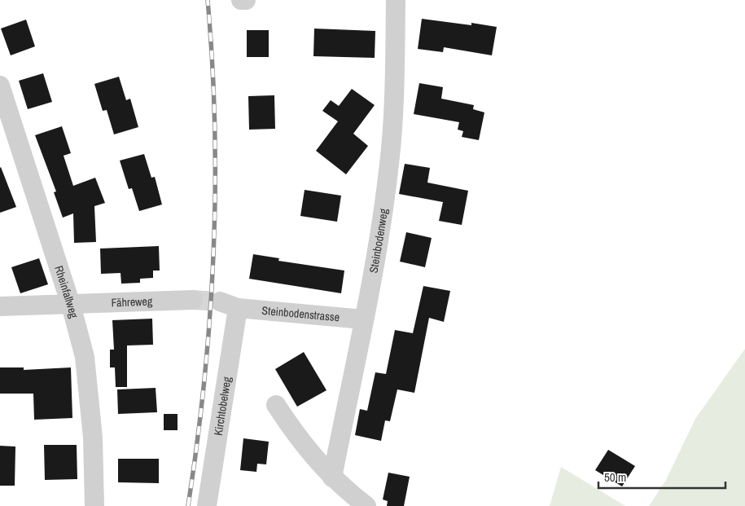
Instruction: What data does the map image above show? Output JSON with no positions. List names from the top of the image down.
{
  "streets": {
    "street": [
      "Steinbodenweg",
      "Rheinfallweg",
      "Fähreweg",
      "Steinbodenstrasse",
      "Kirchtobelweg"
    ]
  },
  "crossings": [
    ["Steinbodenweg", "Steinbodenstrasse"],
    ["Rheinfallweg", "Fähreweg"],
    ["Steinbodenstrasse", "Kirchtobelweg"]
  ],
  "scale_bar": "50 m"
}
